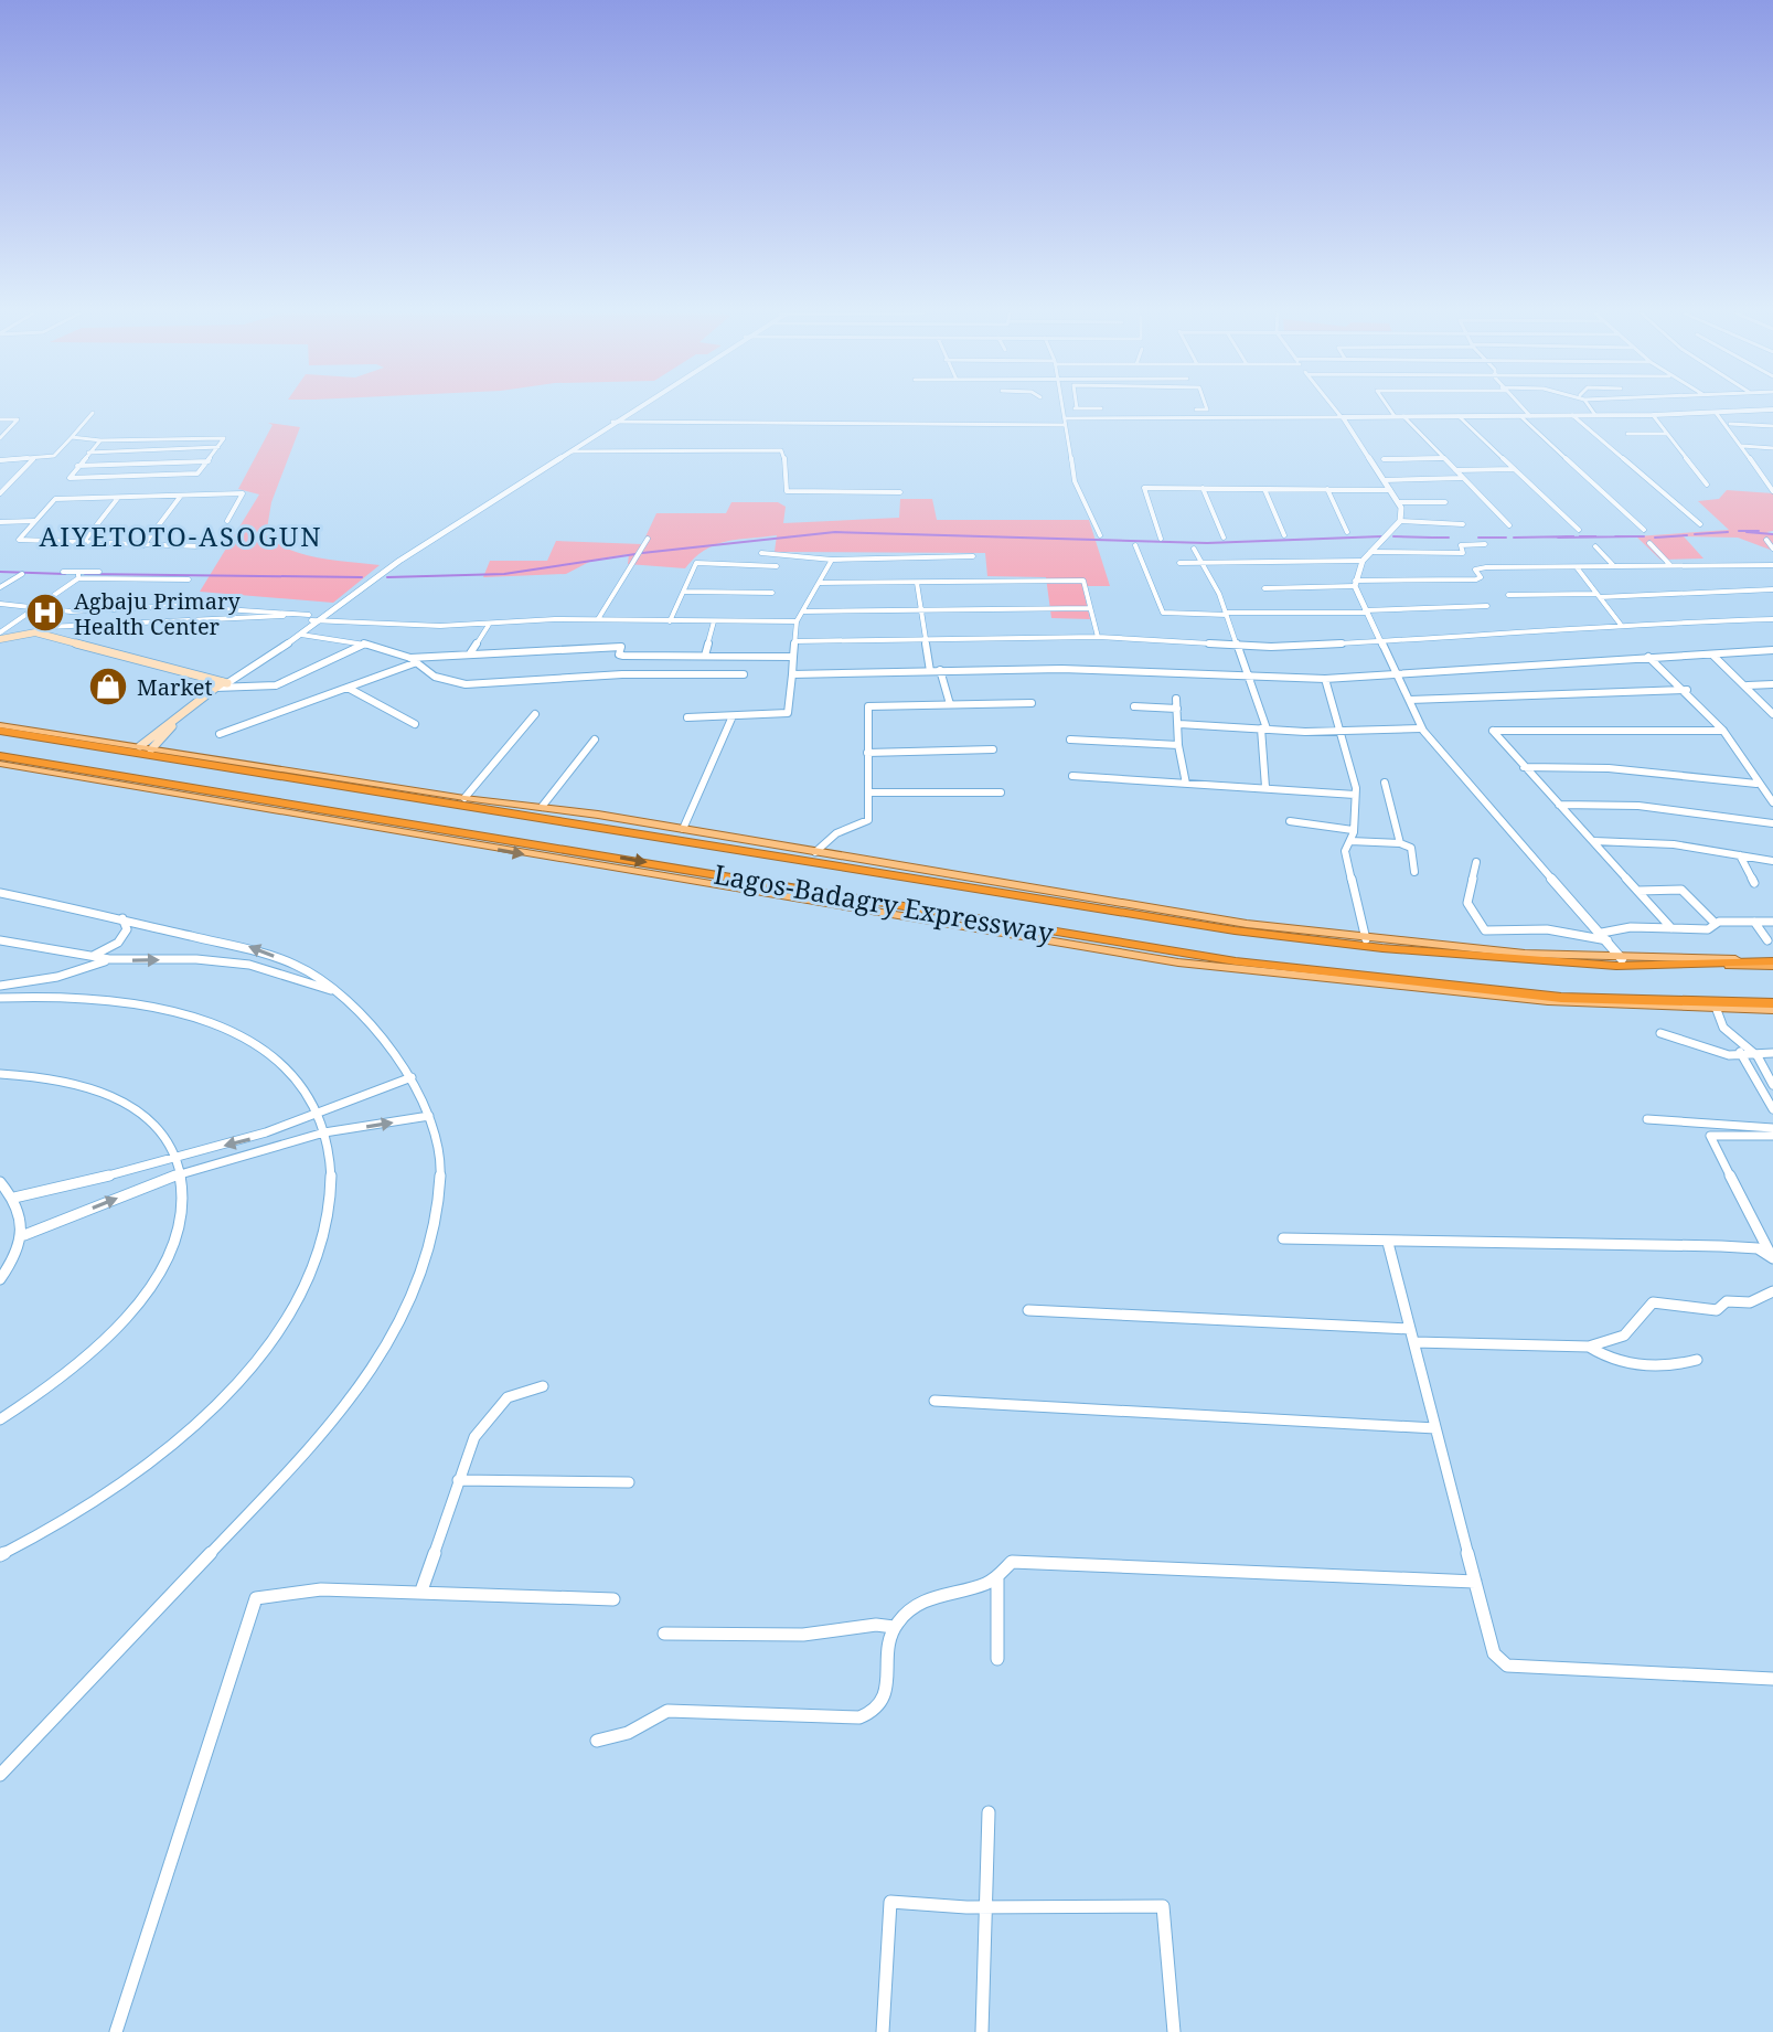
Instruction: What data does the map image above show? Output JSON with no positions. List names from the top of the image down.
{
  "streets": {
    "highway": ["Lagos-Badagry Expressway"]
  },
  "districts": ["AIYETOTO-ASOGUN"],
  "places": {
    "hospital": ["Agbaju Primary Health Center"],
    "shop": ["Market"]
  }
}
